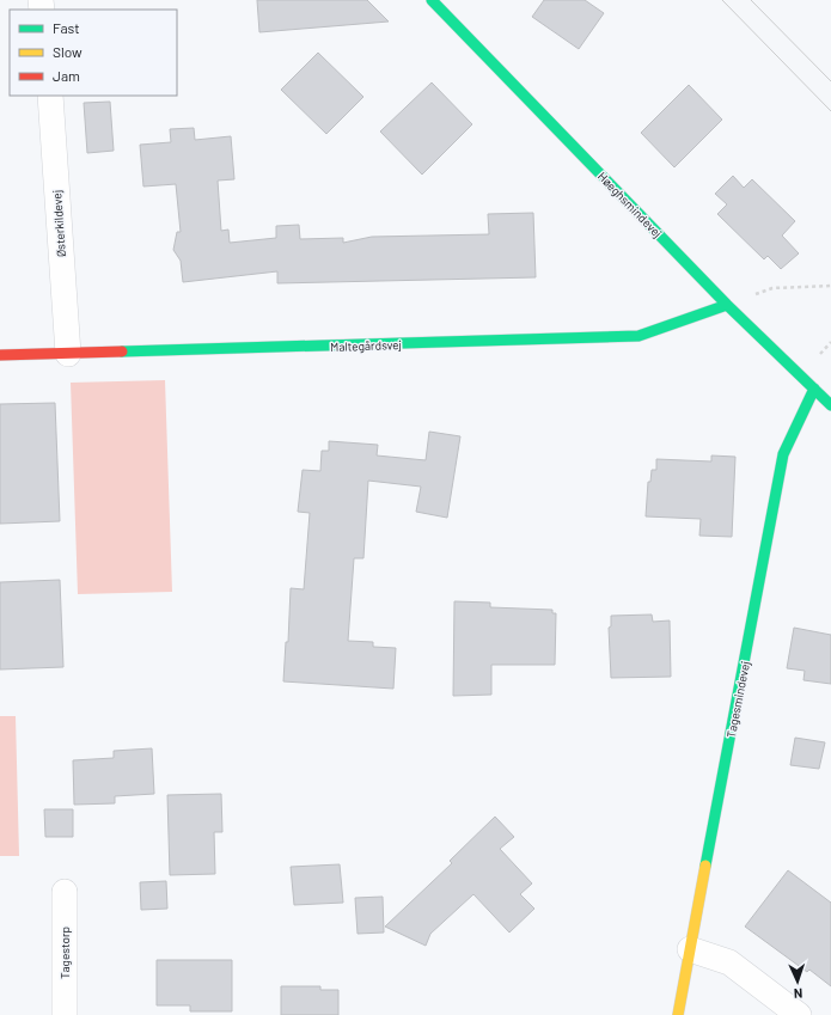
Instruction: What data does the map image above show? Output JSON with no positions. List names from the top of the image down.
{
  "streets": {
    "street": [
      "Høeghsmindevej",
      "Østerkildevej",
      "Maltegårdsvej",
      "Tagesmindevej",
      "Tagestorp"
    ]
  },
  "crossings": [
    ["Høeghsmindevej", "Maltegårdsvej"],
    ["Høeghsmindevej", "Tagesmindevej"],
    ["Østerkildevej", "Maltegårdsvej"]
  ],
  "legend": ["Fast", "Slow", "Jam"],
  "north": "bottom"
}
